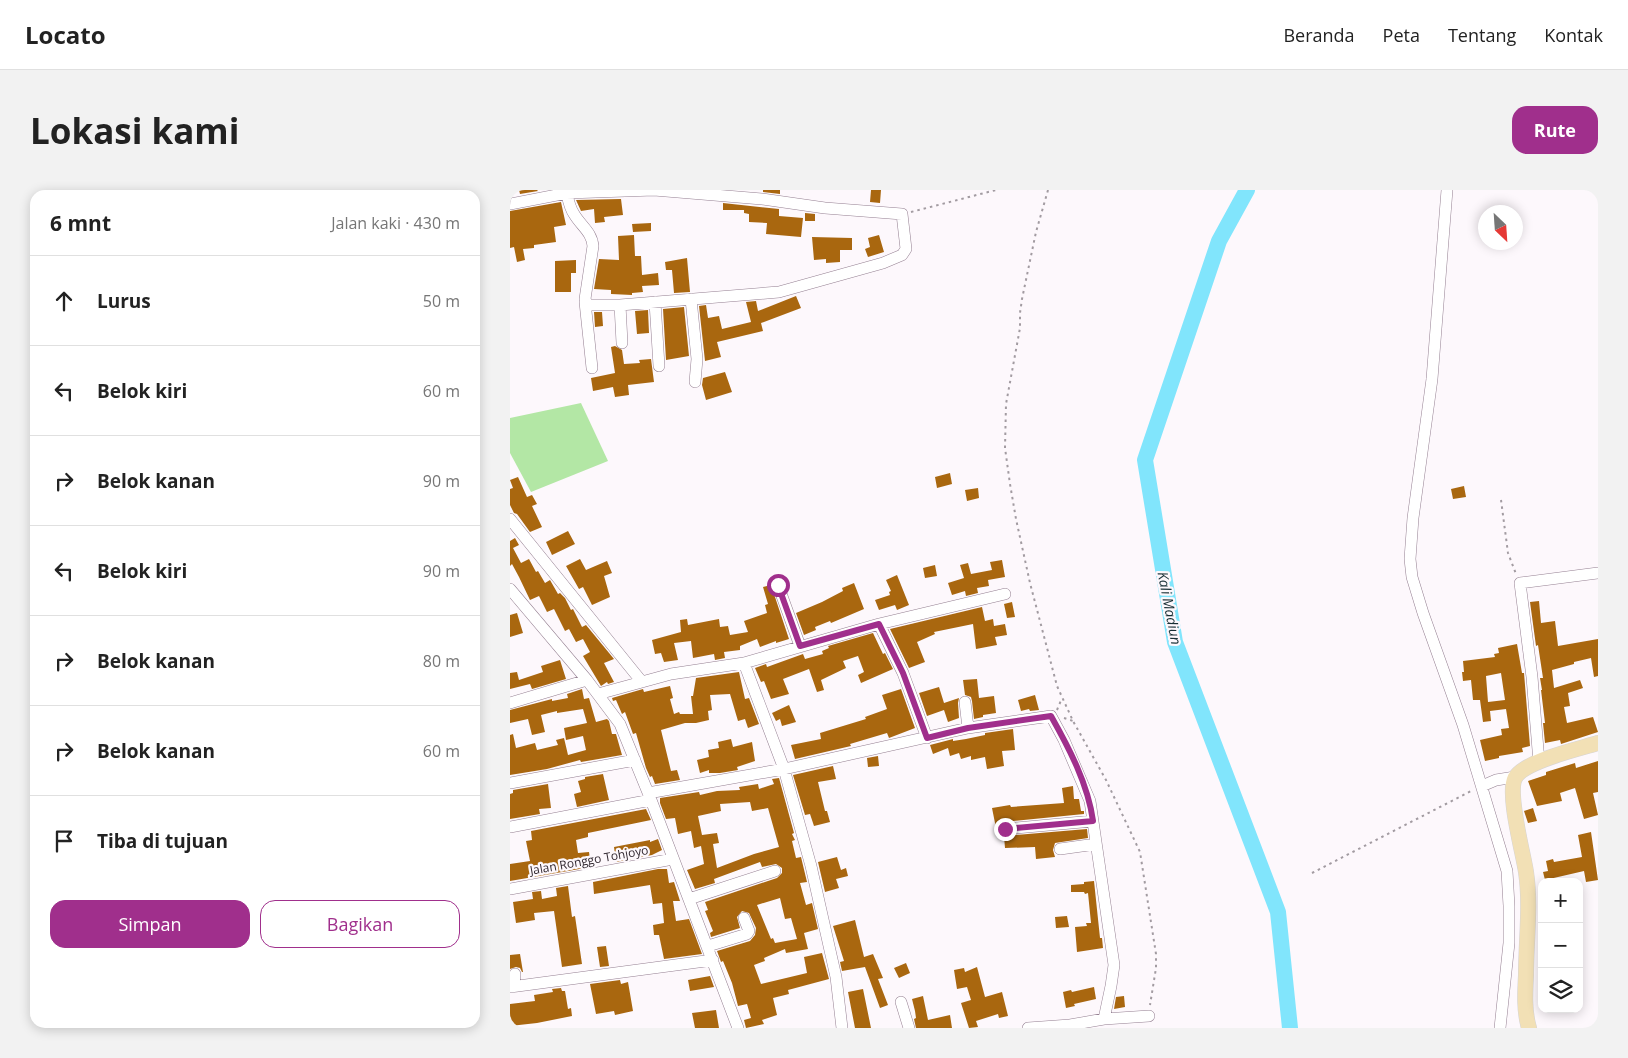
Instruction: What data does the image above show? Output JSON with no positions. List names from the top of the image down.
{
  "streets": {
    "street": ["Jalan Ronggo Tohjoyo"]
  },
  "water": ["Kali Madiun"],
  "north": "bottom right",
  "page": {
    "header": "Locato",
    "nav": [
      "Beranda",
      "Peta",
      "Tentang",
      "Kontak"
    ],
    "buttons": [
      "Rute",
      ["Simpan", "Bagikan"]
    ],
    "title": "Lokasi kami",
    "heading": ["6 mnt", "Jalan kaki · 430 m"],
    "list": [
      ["Lurus", "50 m"],
      ["Belok kiri", "60 m"],
      ["Belok kanan", "90 m"],
      ["Belok kiri", "90 m"],
      ["Belok kanan", "80 m"],
      ["Belok kanan", "60 m"],
      "Tiba di tujuan"
    ],
    "map_buttons": ["+", "−"]
  }
}
